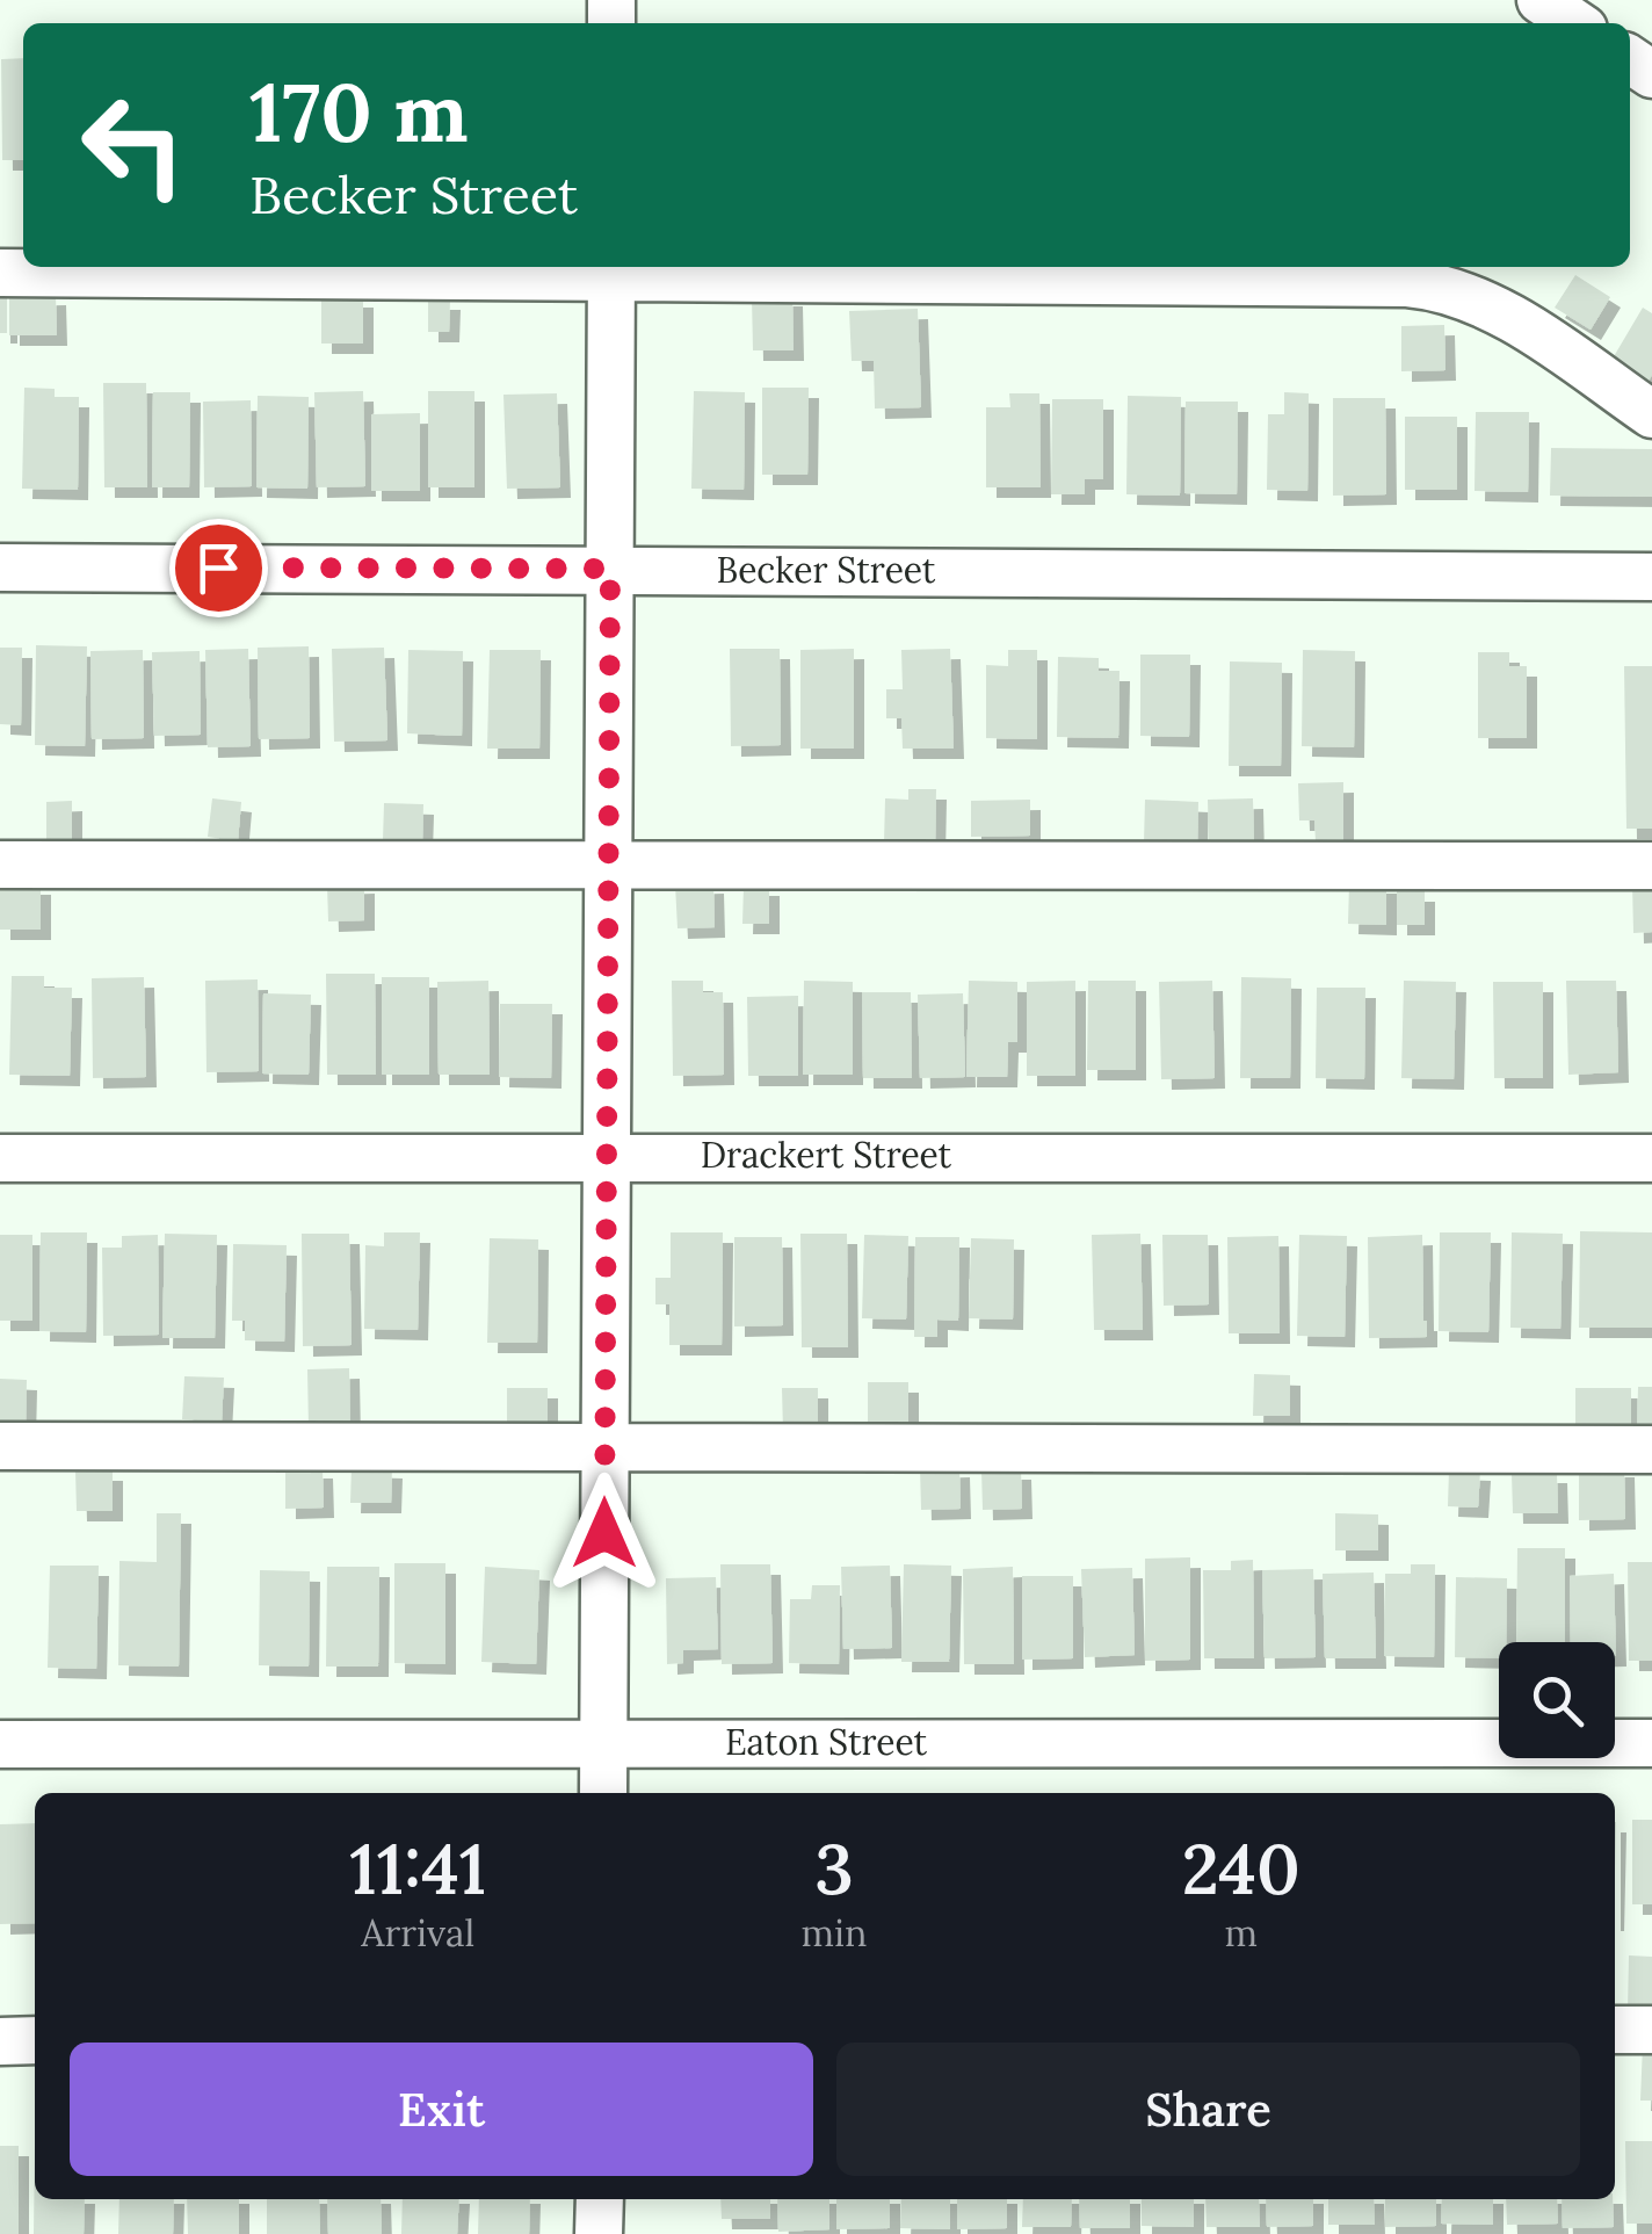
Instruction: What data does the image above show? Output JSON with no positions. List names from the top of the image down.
{
  "streets": {
    "street": ["Becker Street", "Drackert Street", "Eaton Street"]
  },
  "page": {
    "turn": ["170 m", "Becker Street"],
    "eta": [
      "11:41",
      "Arrival",
      "3",
      "min",
      "240",
      "m"
    ],
    "buttons": ["Exit", "Share"]
  }
}
